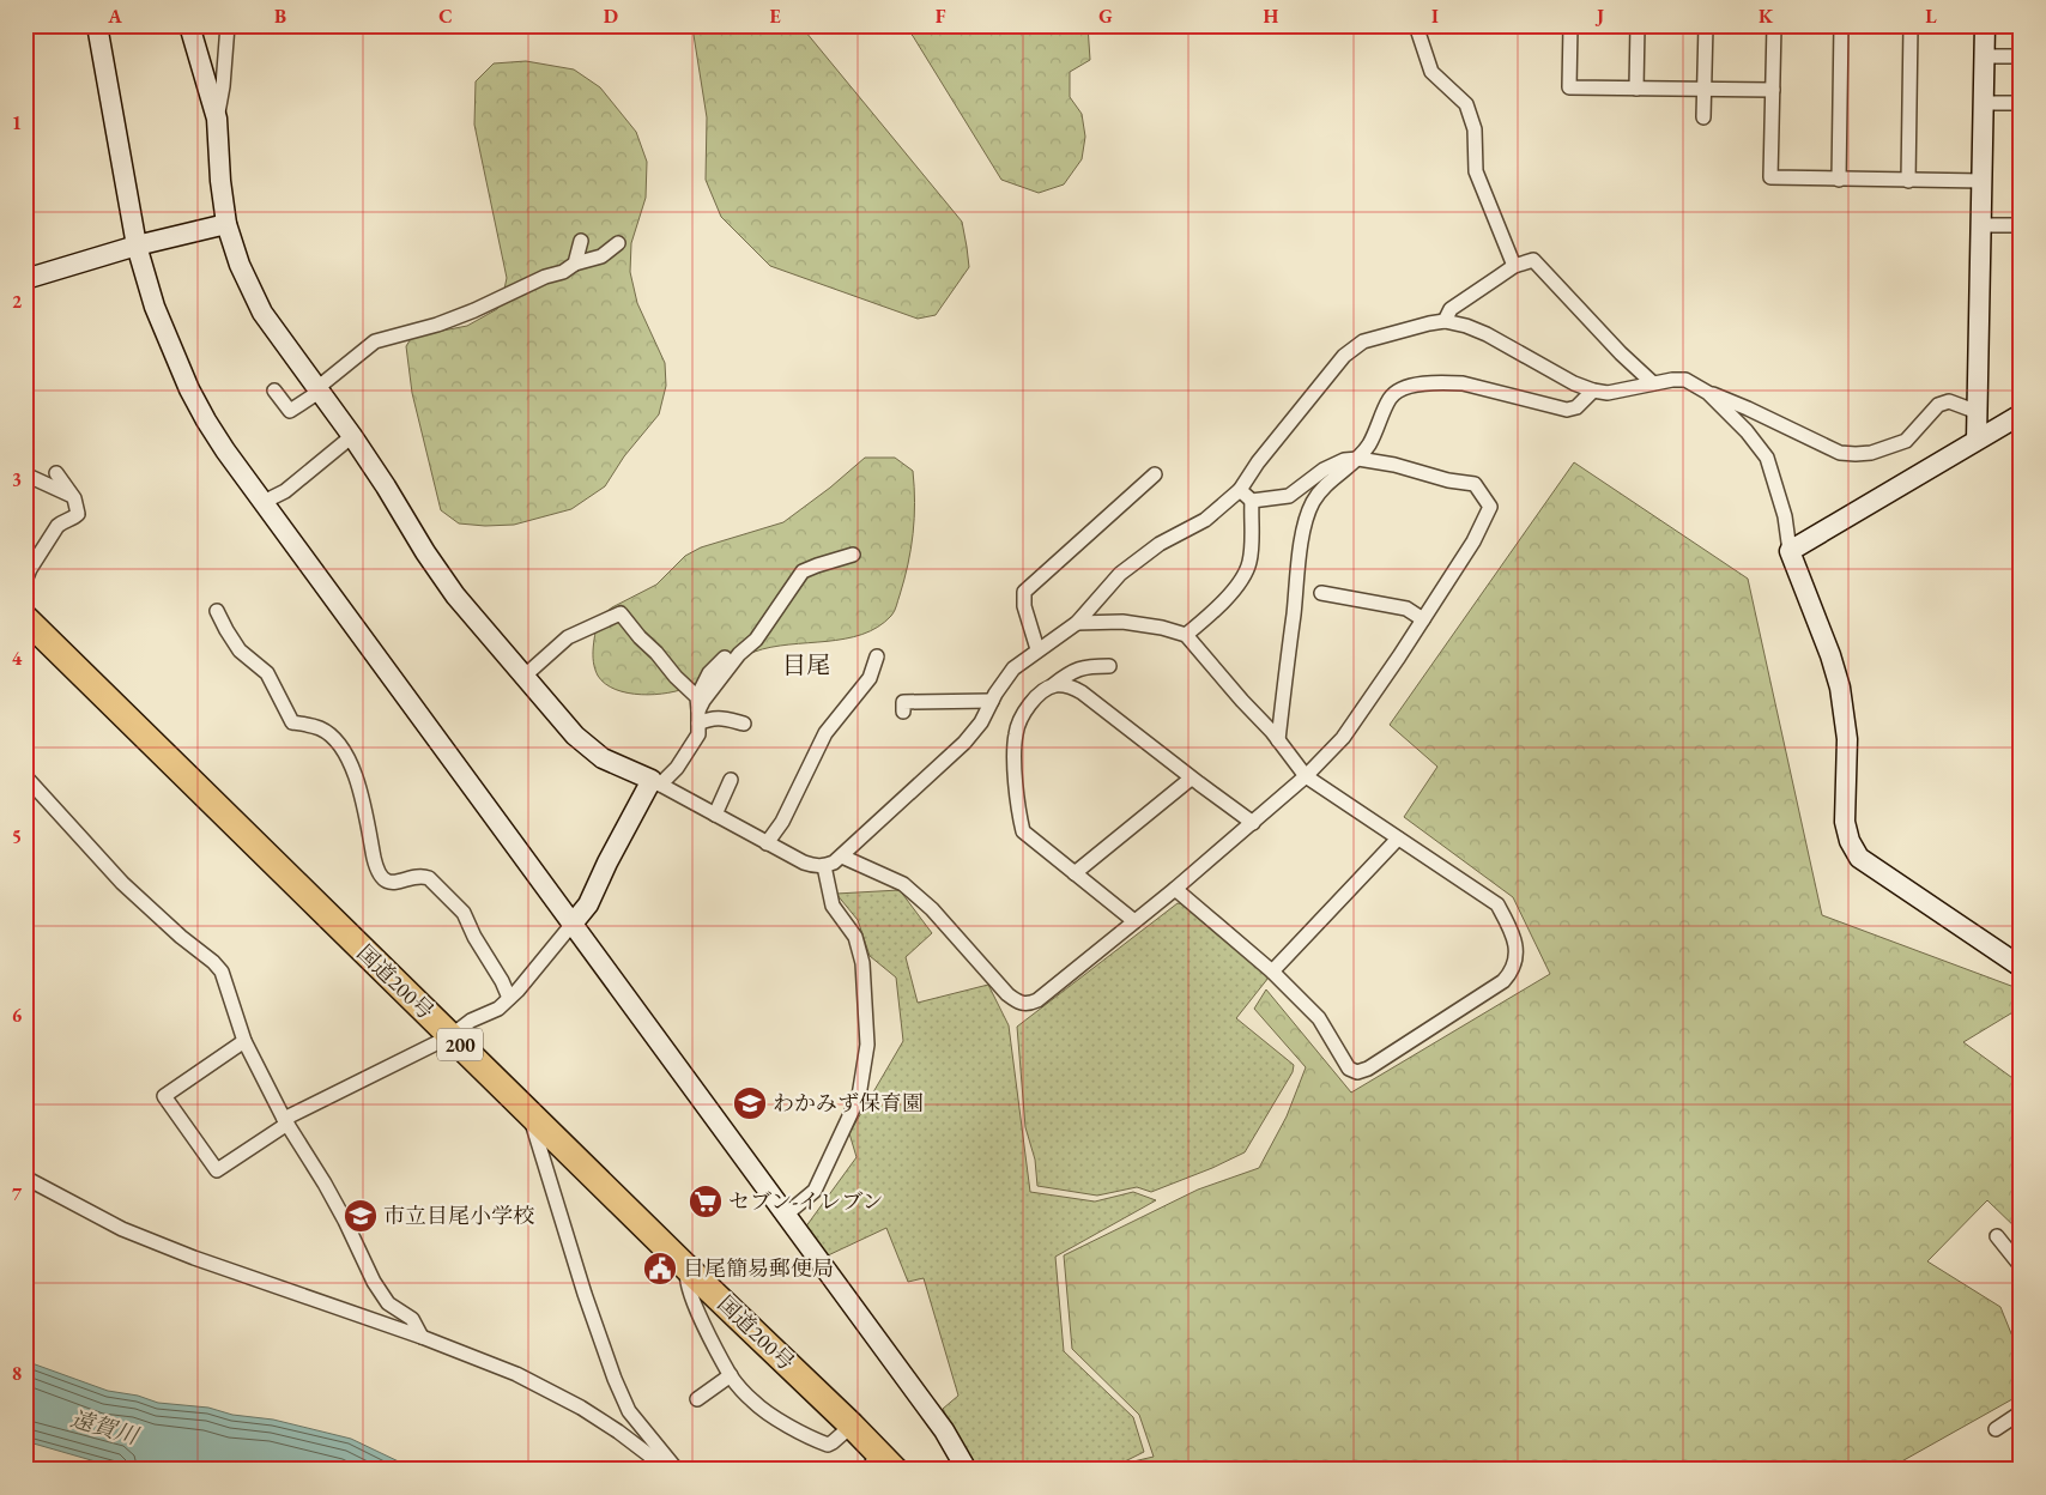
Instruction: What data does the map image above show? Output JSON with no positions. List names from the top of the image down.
{
  "streets": {
    "highway": ["国道200号", "200"]
  },
  "districts": ["目尾"],
  "water": ["遠賀川"],
  "places": {
    "school or university": ["わかみず保育園", "市立目尾小学校"],
    "supermarket": ["セブン-イレブン"],
    "public building": ["目尾簡易郵便局"]
  },
  "grid": {
    "columns": [
      "A",
      "B",
      "C",
      "D",
      "E",
      "F",
      "G",
      "H",
      "I",
      "J",
      "K",
      "L"
    ],
    "rows": [
      "1",
      "2",
      "3",
      "4",
      "5",
      "6",
      "7",
      "8"
    ]
  }
}
